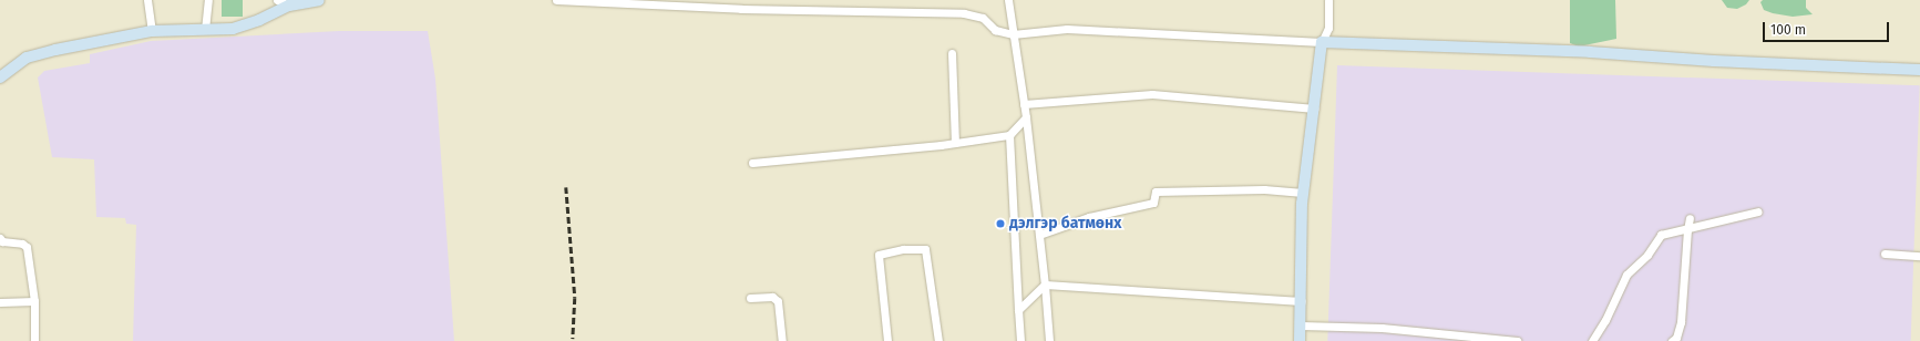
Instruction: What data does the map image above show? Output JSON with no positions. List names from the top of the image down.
{
  "places": ["дэлгэр батмөнх"],
  "scale_bar": "100 m"
}
